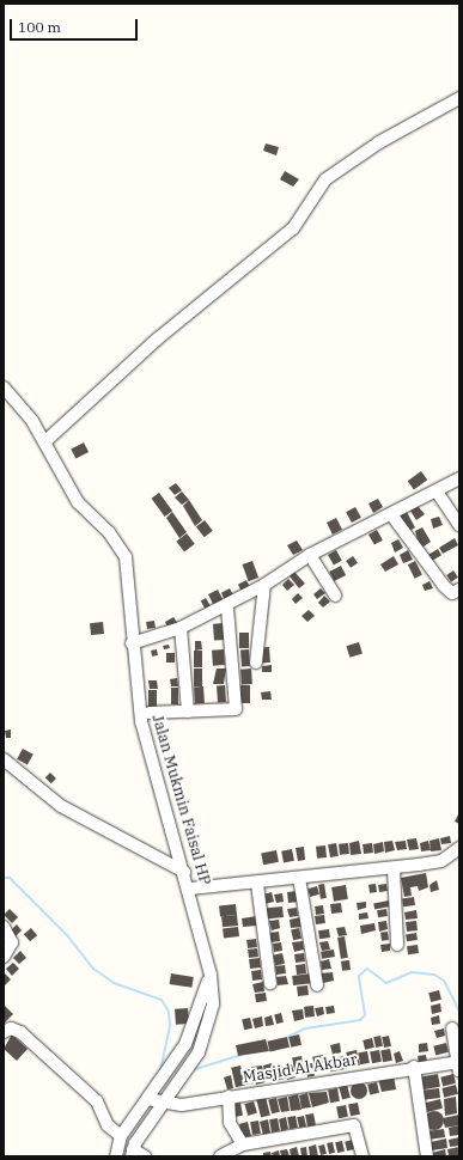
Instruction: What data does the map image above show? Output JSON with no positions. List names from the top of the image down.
{
  "streets": {
    "street": ["Jalan Mukmin Faisal HP", "Masjid Al Akbar"]
  },
  "crossings": [
    ["Jalan Mukmin Faisal HP", "Masjid Al Akbar"]
  ],
  "scale_bar": "100 m"
}
